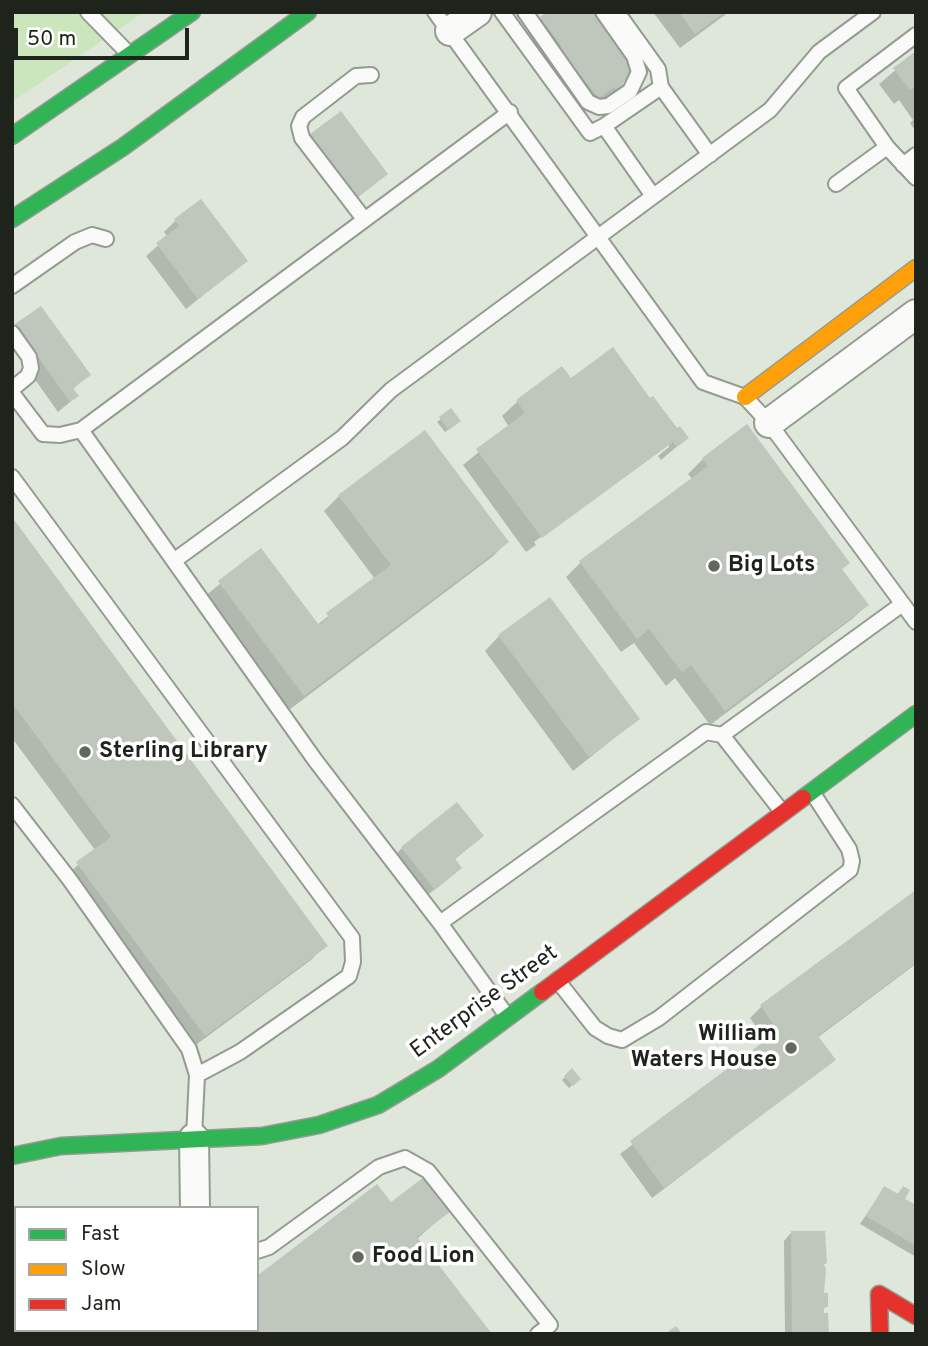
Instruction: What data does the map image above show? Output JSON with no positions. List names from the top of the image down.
{
  "streets": {
    "street": ["Enterprise Street"]
  },
  "places": [
    "Big Lots",
    "Sterling Library",
    "William Waters House",
    "Food Lion"
  ],
  "legend": ["Fast", "Slow", "Jam"],
  "scale_bar": "50 m"
}
